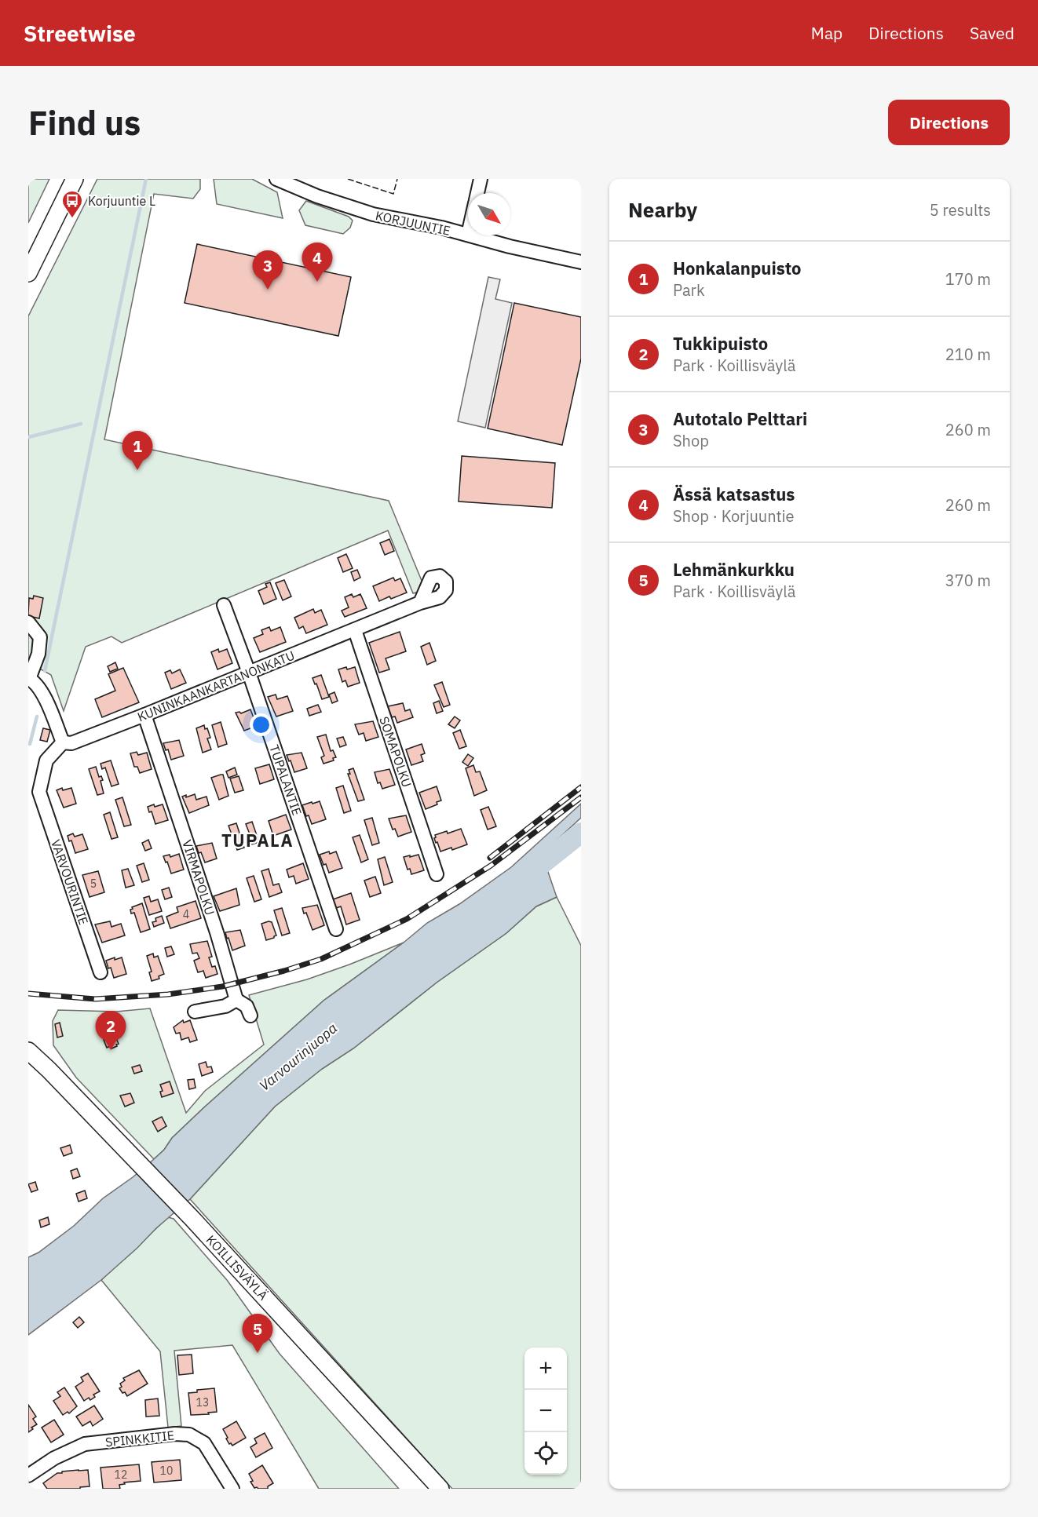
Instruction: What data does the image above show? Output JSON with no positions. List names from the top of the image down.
{
  "streets": {
    "main road": ["KOILLISVÄYLÄ"],
    "street": [
      "KORJUUNTIE",
      "KUNINKAANKARTANONKATU",
      "SOMAPOLKU",
      "TUPALANTIE",
      "VIRMAPOLKU",
      "VARVOURINTIE",
      "SPINKKITIE"
    ]
  },
  "crossings": [
    ["KUNINKAANKARTANONKATU", "SOMAPOLKU"],
    ["KUNINKAANKARTANONKATU", "TUPALANTIE"],
    ["KUNINKAANKARTANONKATU", "VIRMAPOLKU"],
    ["KUNINKAANKARTANONKATU", "VARVOURINTIE"]
  ],
  "districts": ["TUPALA"],
  "water": ["Varvourinjuopa"],
  "places": {
    "bus stop": ["Korjuuntie L"]
  },
  "house_numbers": [
    "5",
    "4",
    "13",
    "10",
    "12"
  ],
  "north": "bottom right",
  "page": {
    "header": "Streetwise",
    "nav": ["Map", "Directions", "Saved"],
    "buttons": "Directions",
    "title": "Find us",
    "heading": ["Nearby", "5 results"],
    "list": [
      {
        "mark": "1",
        "name": "Honkalanpuisto",
        "note": "Park",
        "value": "170 m"
      },
      {
        "mark": "2",
        "name": "Tukkipuisto",
        "note": "Park · Koillisväylä",
        "value": "210 m"
      },
      {
        "mark": "3",
        "name": "Autotalo Pelttari",
        "note": "Shop",
        "value": "260 m"
      },
      {
        "mark": "4",
        "name": "Ässä katsastus",
        "note": "Shop · Korjuuntie",
        "value": "260 m"
      },
      {
        "mark": "5",
        "name": "Lehmänkurkku",
        "note": "Park · Koillisväylä",
        "value": "370 m"
      }
    ],
    "pins": [
      "4",
      "3",
      "1",
      "2",
      "5"
    ],
    "map_buttons": ["+", "−"]
  }
}
